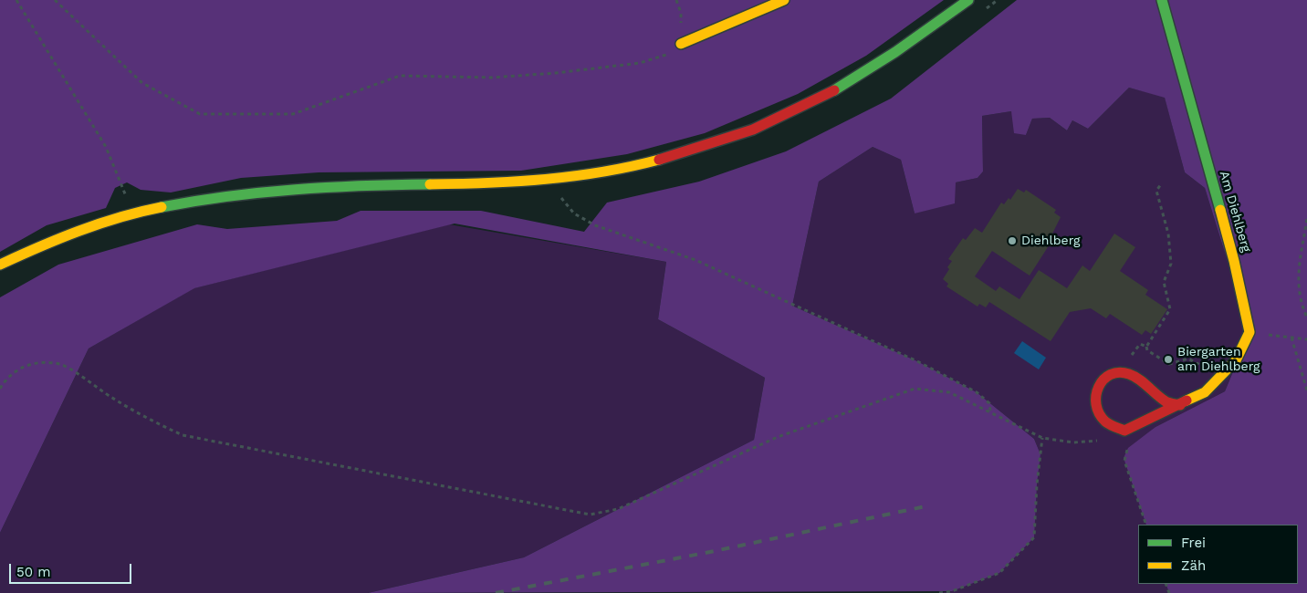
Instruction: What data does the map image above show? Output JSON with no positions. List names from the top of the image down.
{
  "streets": {
    "main road": ["Am Diehlberg"]
  },
  "places": ["Diehlberg", "Biergarten am Diehlberg"],
  "legend": ["Frei", "Zäh"],
  "scale_bar": "50 m"
}
